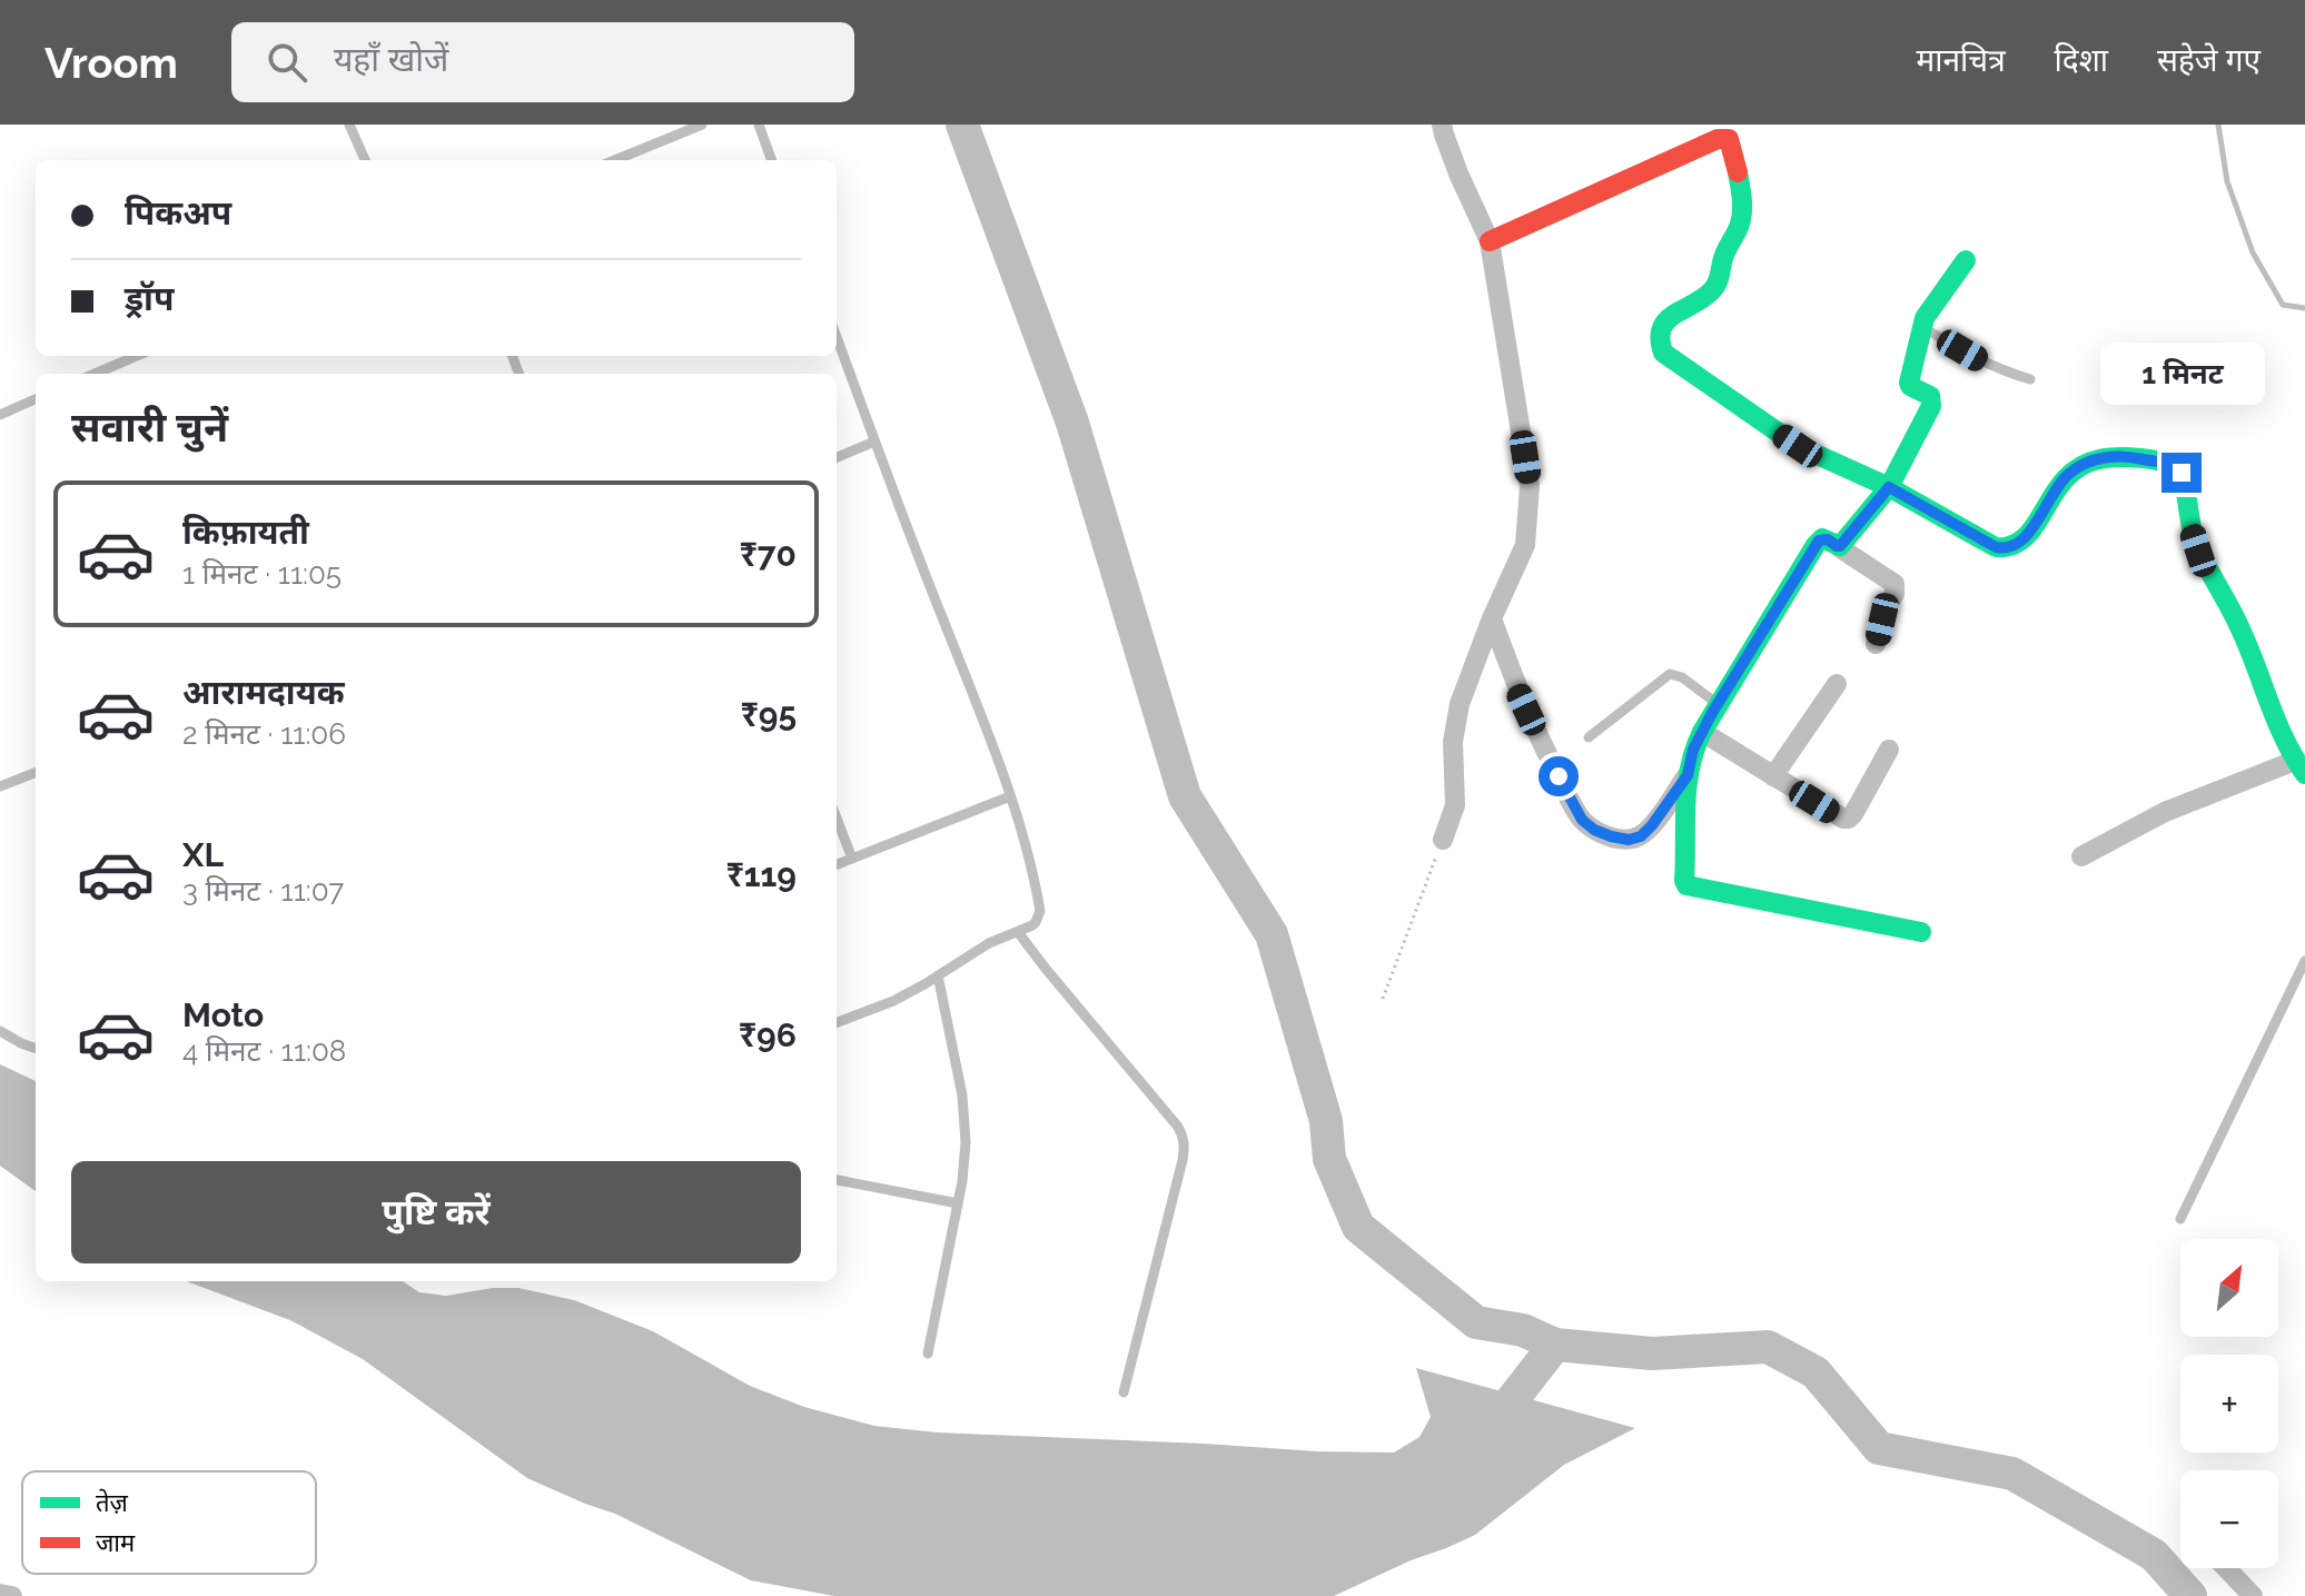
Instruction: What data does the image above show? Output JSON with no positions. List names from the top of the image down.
{
  "legend": ["तेज़", "जाम"],
  "north": "top right",
  "page": {
    "header": "Vroom",
    "search": "यहाँ खोजें",
    "nav": ["मानचित्र", "दिशा", "सहेजे गए"],
    "banner": ["पिकअप", "ड्रॉप"],
    "bubble": "1 मिनट",
    "heading": "सवारी चुनें",
    "list": [
      {
        "name": "किफ़ायती",
        "note": "1 मिनट · 11:05",
        "value": "₹70"
      },
      {
        "name": "आरामदायक",
        "note": "2 मिनट · 11:06",
        "value": "₹95"
      },
      {
        "name": "XL",
        "note": "3 मिनट · 11:07",
        "value": "₹119"
      },
      {
        "name": "Moto",
        "note": "4 मिनट · 11:08",
        "value": "₹96"
      }
    ],
    "buttons": "पुष्टि करें",
    "map_buttons": ["+", "−"]
  }
}
